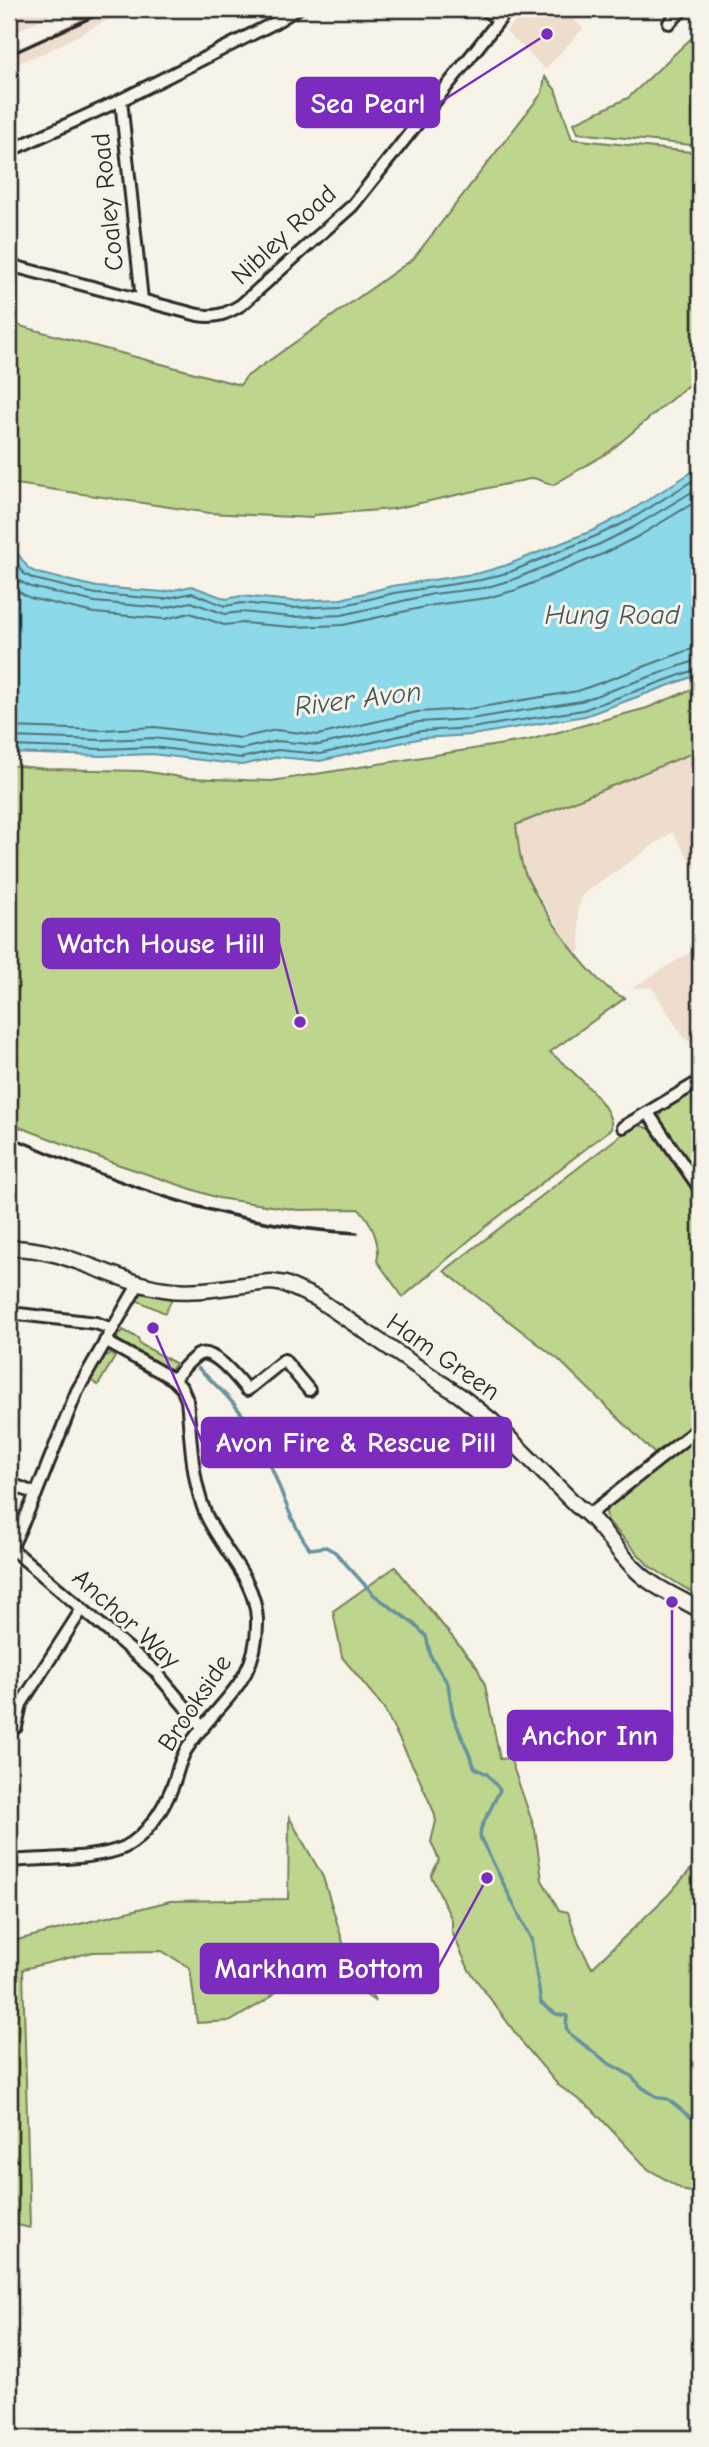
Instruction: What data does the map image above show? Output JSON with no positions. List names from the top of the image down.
{
  "streets": {
    "street": [
      "Coaley Road",
      "Nibley Road",
      "Ham Green",
      "Anchor Way",
      "Brookside"
    ]
  },
  "crossings": [
    ["Coaley Road", "Nibley Road"],
    ["Anchor Way", "Brookside"]
  ],
  "water": ["Hung Road", "River Avon"],
  "places": [
    "Sea Pearl",
    "Watch House Hill",
    "Avon Fire & Rescue Pill",
    "Anchor Inn",
    "Markham Bottom"
  ]
}
